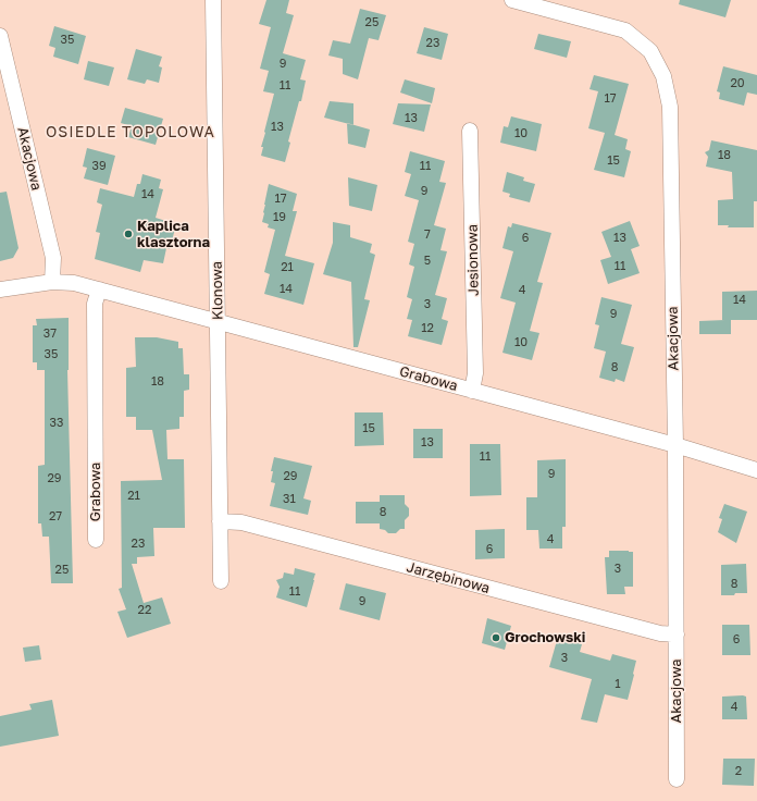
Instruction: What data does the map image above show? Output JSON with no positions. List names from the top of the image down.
{
  "streets": {
    "street": [
      "Akacjowa",
      "Jesionowa",
      "Klonowa",
      "Grabowa",
      "Jarzębinowa"
    ]
  },
  "crossings": [
    ["Akacjowa", "Grabowa"],
    ["Akacjowa", "Jarzębinowa"],
    ["Jesionowa", "Grabowa"],
    ["Klonowa", "Grabowa"],
    ["Klonowa", "Jarzębinowa"]
  ],
  "districts": ["OSIEDLE TOPOLOWA"],
  "places": ["Kaplica klasztorna", "Grochowski"],
  "house_numbers": [
    "25",
    "35",
    "23",
    "9",
    "20",
    "11",
    "17",
    "13",
    "13",
    "10",
    "18",
    "15",
    "39",
    "11",
    "9",
    "14",
    "17",
    "19",
    "7",
    "6",
    "13",
    "5",
    "11",
    "21",
    "14",
    "4",
    "14",
    "3",
    "9",
    "12",
    "37",
    "10",
    "35",
    "8",
    "18",
    "33",
    "15",
    "13",
    "11",
    "9",
    "29",
    "29",
    "21",
    "31",
    "8",
    "27",
    "4",
    "23",
    "6",
    "3",
    "25",
    "8",
    "11",
    "9",
    "22",
    "6",
    "3",
    "1",
    "4",
    "2"
  ]
}
